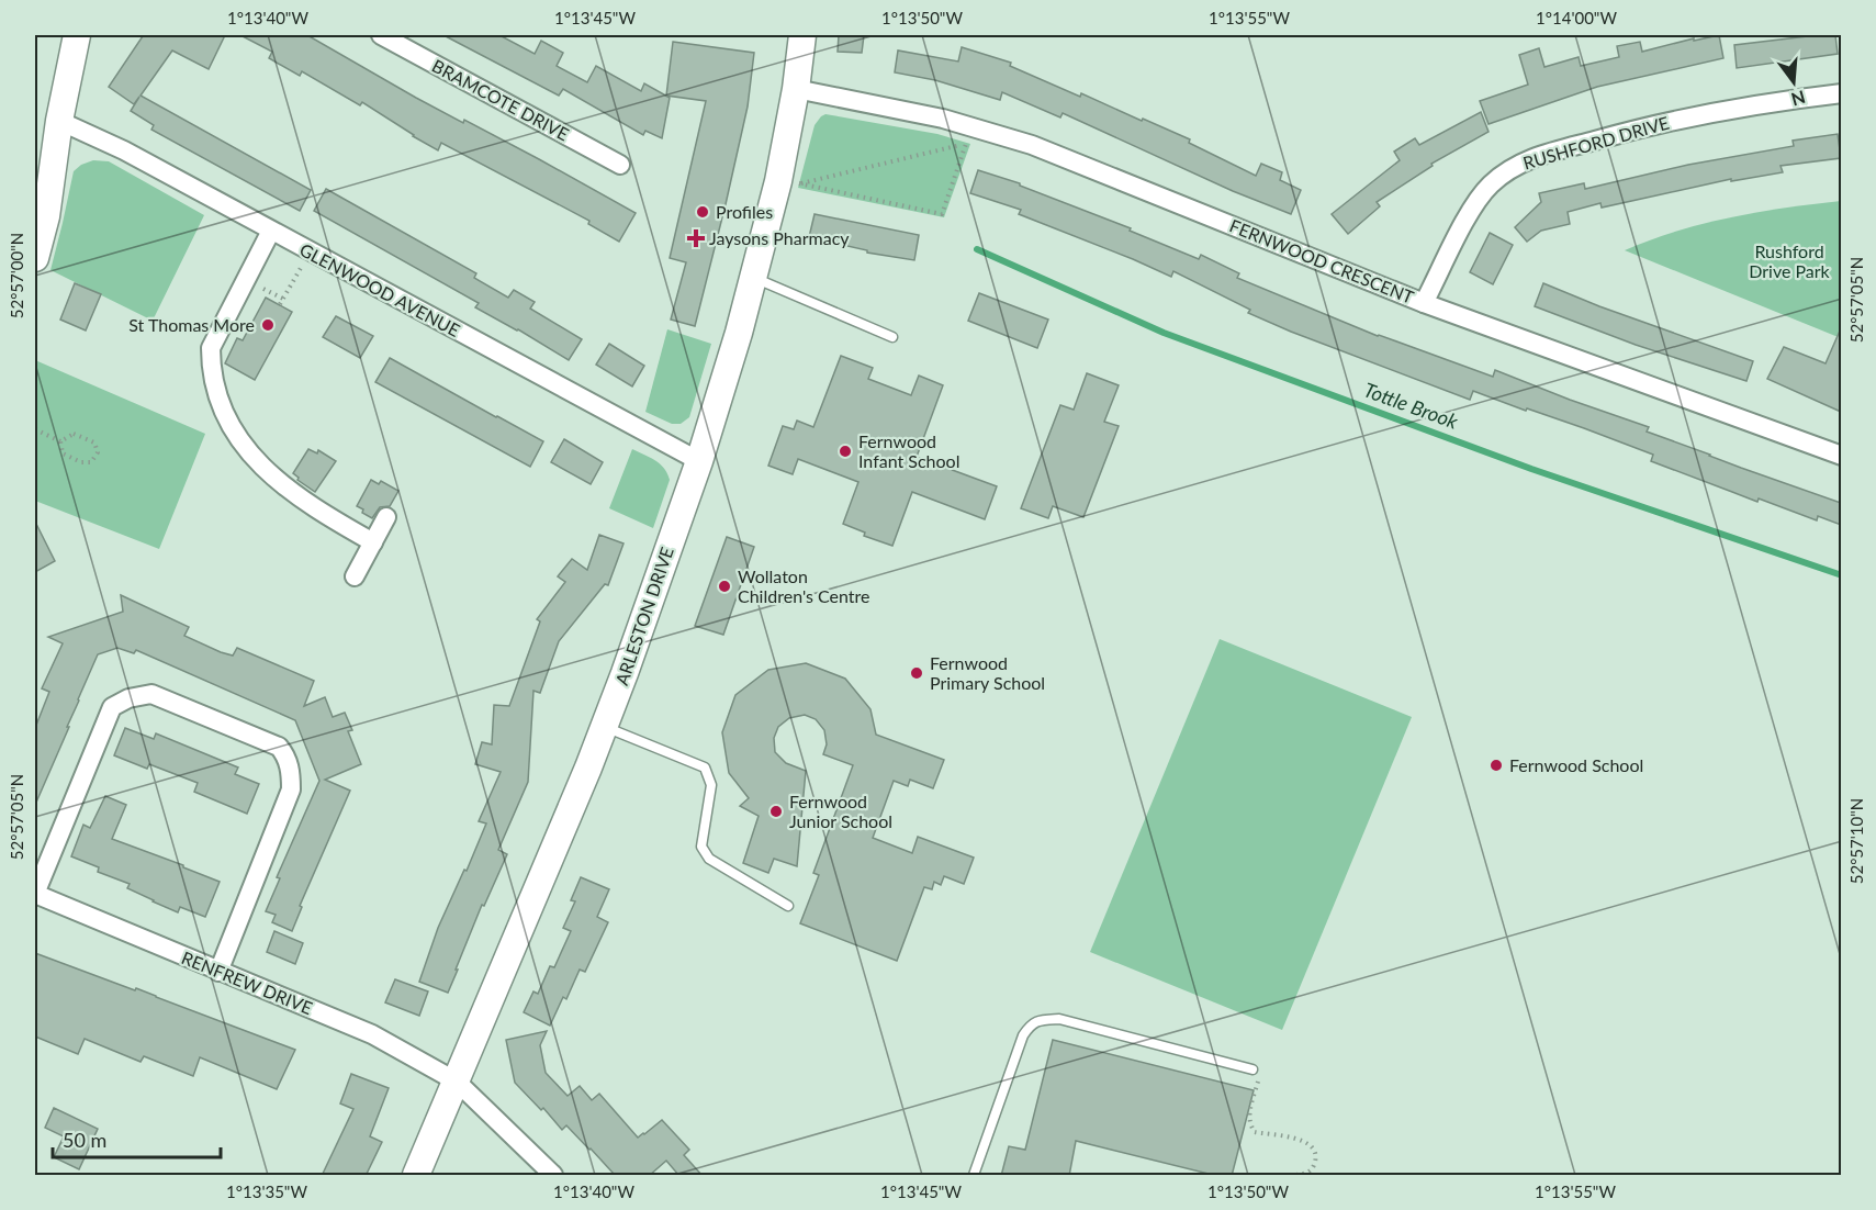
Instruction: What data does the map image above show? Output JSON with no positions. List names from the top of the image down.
{
  "streets": {
    "street": [
      "BRAMCOTE DRIVE",
      "RUSHFORD DRIVE",
      "FERNWOOD CRESCENT",
      "GLENWOOD AVENUE",
      "ARLESTON DRIVE",
      "RENFREW DRIVE"
    ]
  },
  "crossings": [
    ["RUSHFORD DRIVE", "FERNWOOD CRESCENT"],
    ["FERNWOOD CRESCENT", "ARLESTON DRIVE"],
    ["GLENWOOD AVENUE", "ARLESTON DRIVE"],
    ["ARLESTON DRIVE", "RENFREW DRIVE"]
  ],
  "water": ["Tottle Brook"],
  "parks": ["Rushford Drive Park"],
  "places": {
    "other": [
      "Profiles",
      "St Thomas More",
      "Fernwood Infant School",
      "Wollaton Children's Centre",
      "Fernwood Primary School",
      "Fernwood School",
      "Fernwood Junior School"
    ],
    "health": ["Jaysons Pharmacy"]
  },
  "scale_bar": "50 m",
  "north": "bottom",
  "coordinates": [
    "1°13'40\"W",
    "1°13'45\"W",
    "1°13'50\"W",
    "1°13'55\"W",
    "1°14'00\"W",
    "52°57'00\"N",
    "52°57'05\"N",
    "52°57'10\"N",
    "1°13'35\"W"
  ]
}
